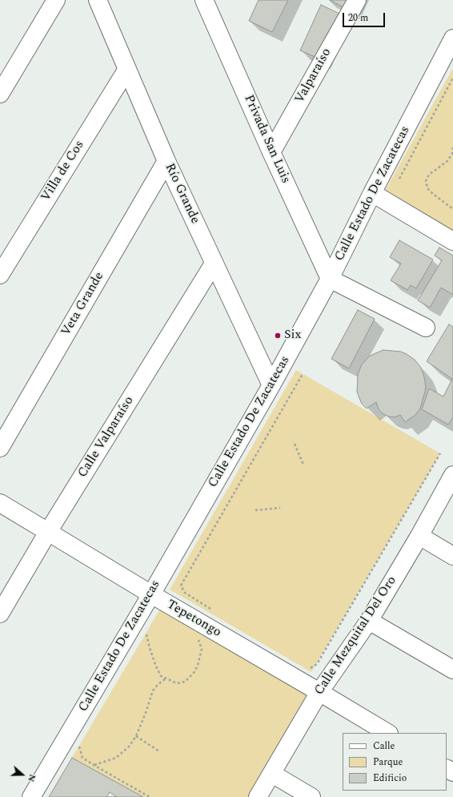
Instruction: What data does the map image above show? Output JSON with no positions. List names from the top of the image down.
{
  "streets": {
    "street": [
      "Valparaíso",
      "Privada San Luis",
      "Villa de Cos",
      "Río Grande",
      "Calle Estado De Zacatecas",
      "Veta Grande",
      "Calle Valparaíso",
      "Tepetongo",
      "Calle Mezquital Del Oro"
    ]
  },
  "crossings": [
    ["Valparaíso", "Privada San Luis"],
    ["Privada San Luis", "Calle Estado De Zacatecas"],
    ["Villa de Cos", "Río Grande"],
    ["Río Grande", "Calle Estado De Zacatecas"],
    ["Río Grande", "Veta Grande"],
    ["Río Grande", "Calle Valparaíso"],
    ["Calle Estado De Zacatecas", "Tepetongo"],
    ["Calle Valparaíso", "Tepetongo"],
    ["Tepetongo", "Calle Mezquital Del Oro"]
  ],
  "places": ["Six"],
  "legend": ["Calle", "Parque", "Edificio"],
  "scale_bar": "20 m",
  "north": "right"
}
